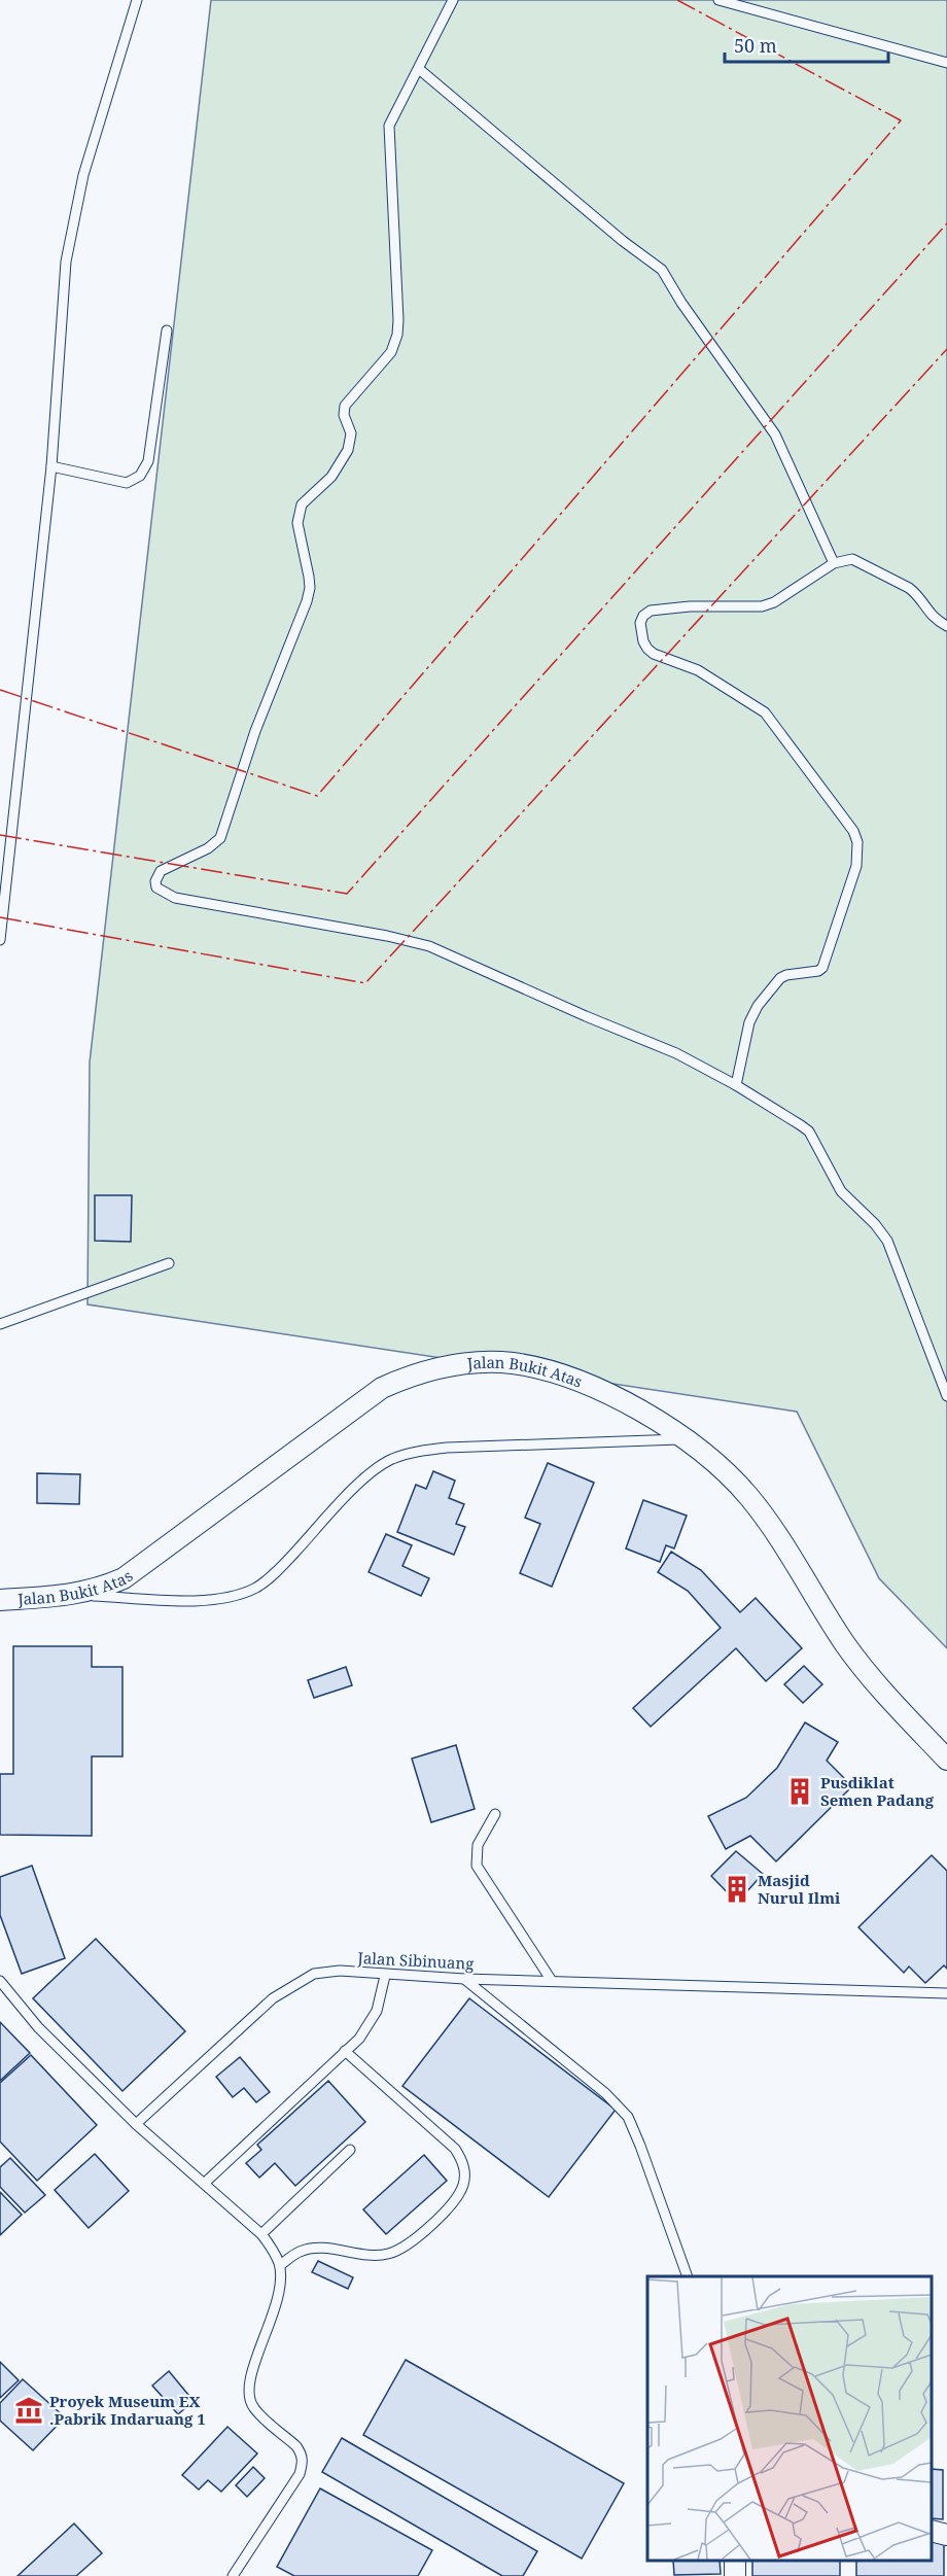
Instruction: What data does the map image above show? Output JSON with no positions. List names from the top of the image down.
{
  "streets": {
    "street": ["Jalan Bukit Atas"],
    "lane": ["Jalan Sibinuang"]
  },
  "places": {
    "building": ["Pusdiklat Semen Padang", "Masjid Nurul Ilmi"],
    "museum": ["Proyek Museum EX .Pabrik Indaruang 1"]
  },
  "scale_bar": "50 m"
}
